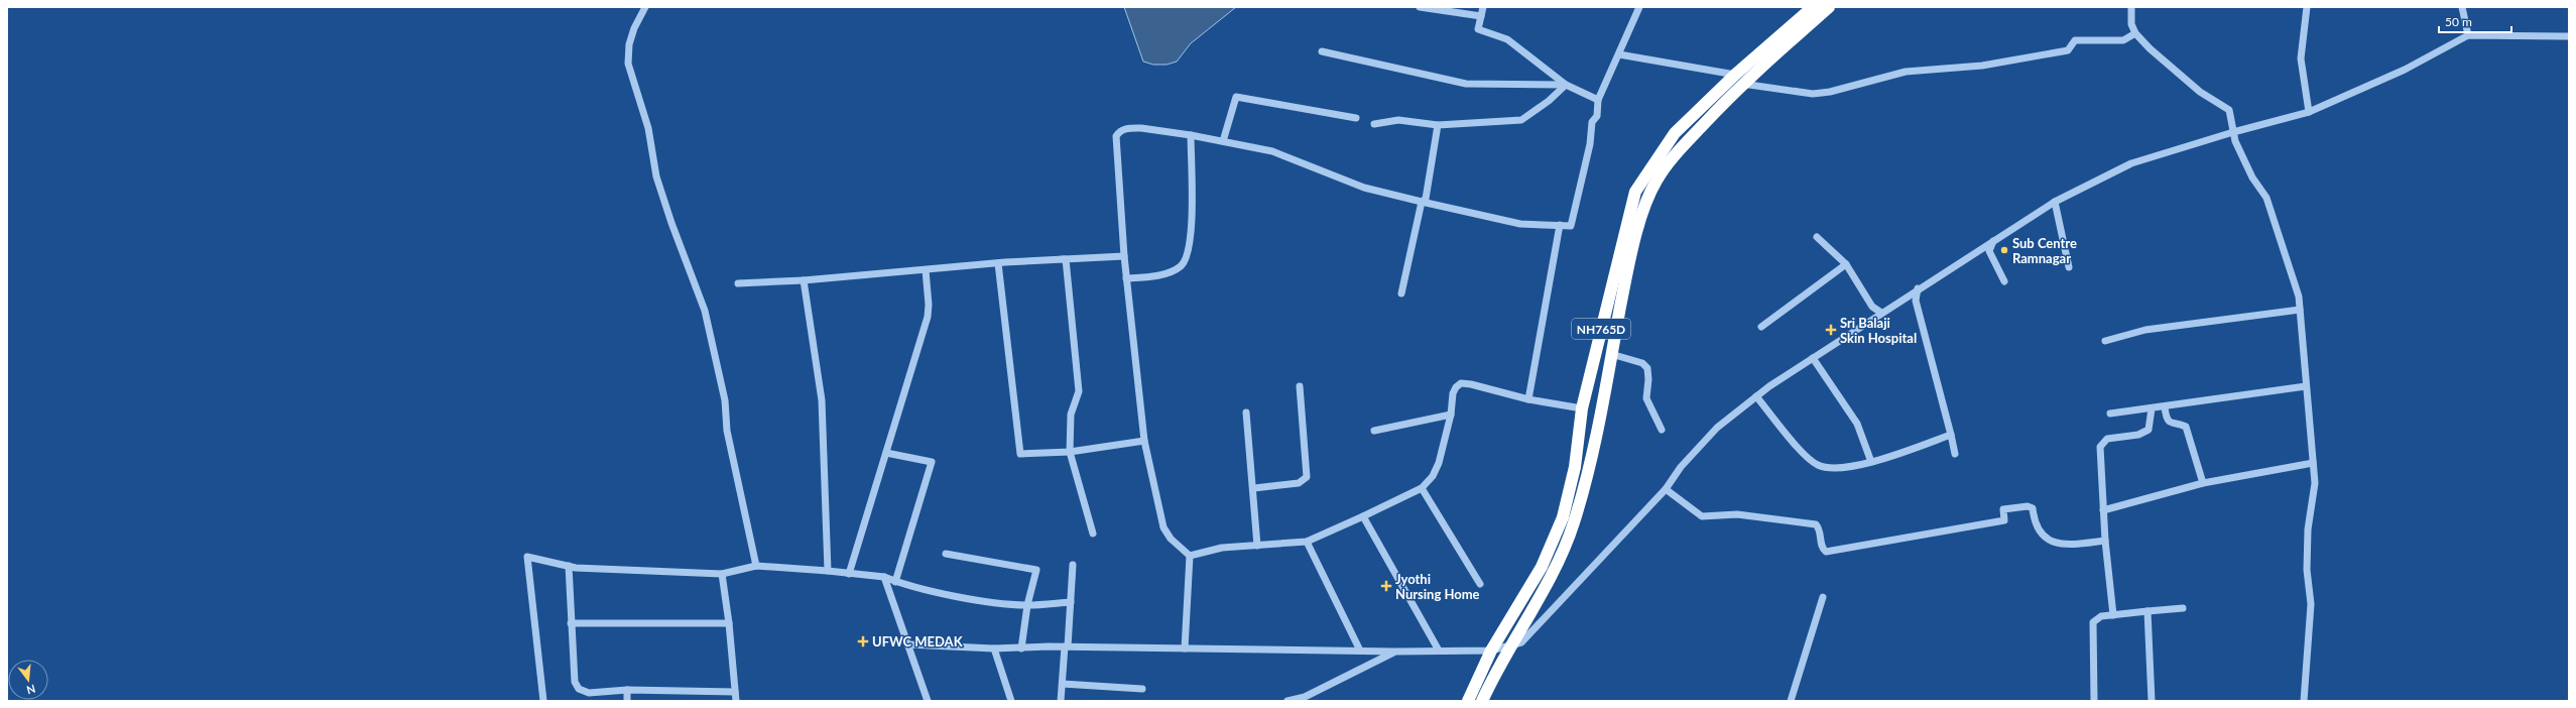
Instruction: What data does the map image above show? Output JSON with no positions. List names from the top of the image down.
{
  "streets": {
    "highway": ["NH765D"]
  },
  "places": {
    "other": ["Sub Centre Ramnagar"],
    "health": ["Sri Balaji Skin Hospital", "Jyothi Nursing Home", "UFWC MEDAK"]
  },
  "scale_bar": "50 m",
  "north": "bottom"
}
